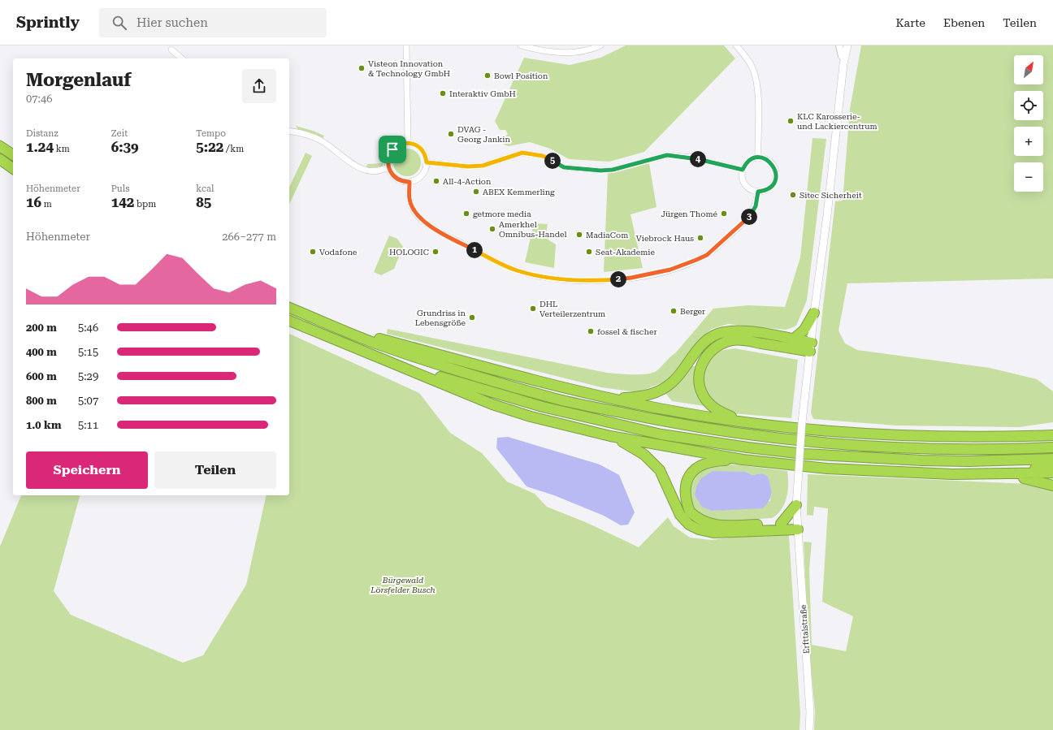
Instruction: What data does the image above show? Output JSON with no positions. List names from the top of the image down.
{
  "streets": {
    "main road": ["Erfttalstraße"]
  },
  "parks": ["Bürgewald Lörsfelder Busch"],
  "places": [
    "Visteon Innovation & Technology GmbH",
    "Bowl Position",
    "Interaktiv GmbH",
    "KLC Karosserie- und Lackiercentrum",
    "DVAG - Georg Jankin",
    "All-4-Action",
    "ABEX Kemmerling",
    "Sitec Sicherheit",
    "getmore media",
    "Jürgen Thomé",
    "Amerkhel Omnibus-Handel",
    "MadiaCom",
    "Viebrock Haus",
    "Vodafone",
    "HOLOGIC",
    "Seat-Akademie",
    "DHL Verteilerzentrum",
    "Berger",
    "Grundriss in Lebensgröße",
    "fossel & fischer"
  ],
  "north": "top right",
  "page": {
    "header": "Sprintly",
    "search": "Hier suchen",
    "nav": ["Karte", "Ebenen", "Teilen"],
    "map_buttons": ["+", "−"],
    "heading": ["Morgenlauf", "07:46"],
    "stats": [
      ["Distanz", "1.24 km"],
      ["Zeit", "6:39"],
      ["Tempo", "5:22 /km"],
      ["Höhenmeter", "16 m"],
      ["Puls", "142 bpm"],
      ["kcal", "85"]
    ],
    "pins": [
      "4",
      "5",
      "3",
      "1",
      "2"
    ],
    "chart": ["Höhenmeter", "266–277 m"],
    "list": [
      {
        "name": "200 m",
        "note": "5:46"
      },
      {
        "name": "400 m",
        "note": "5:15"
      },
      {
        "name": "600 m",
        "note": "5:29"
      },
      {
        "name": "800 m",
        "note": "5:07"
      },
      {
        "name": "1.0 km",
        "note": "5:11"
      }
    ],
    "buttons": ["Speichern", "Teilen"]
  }
}
